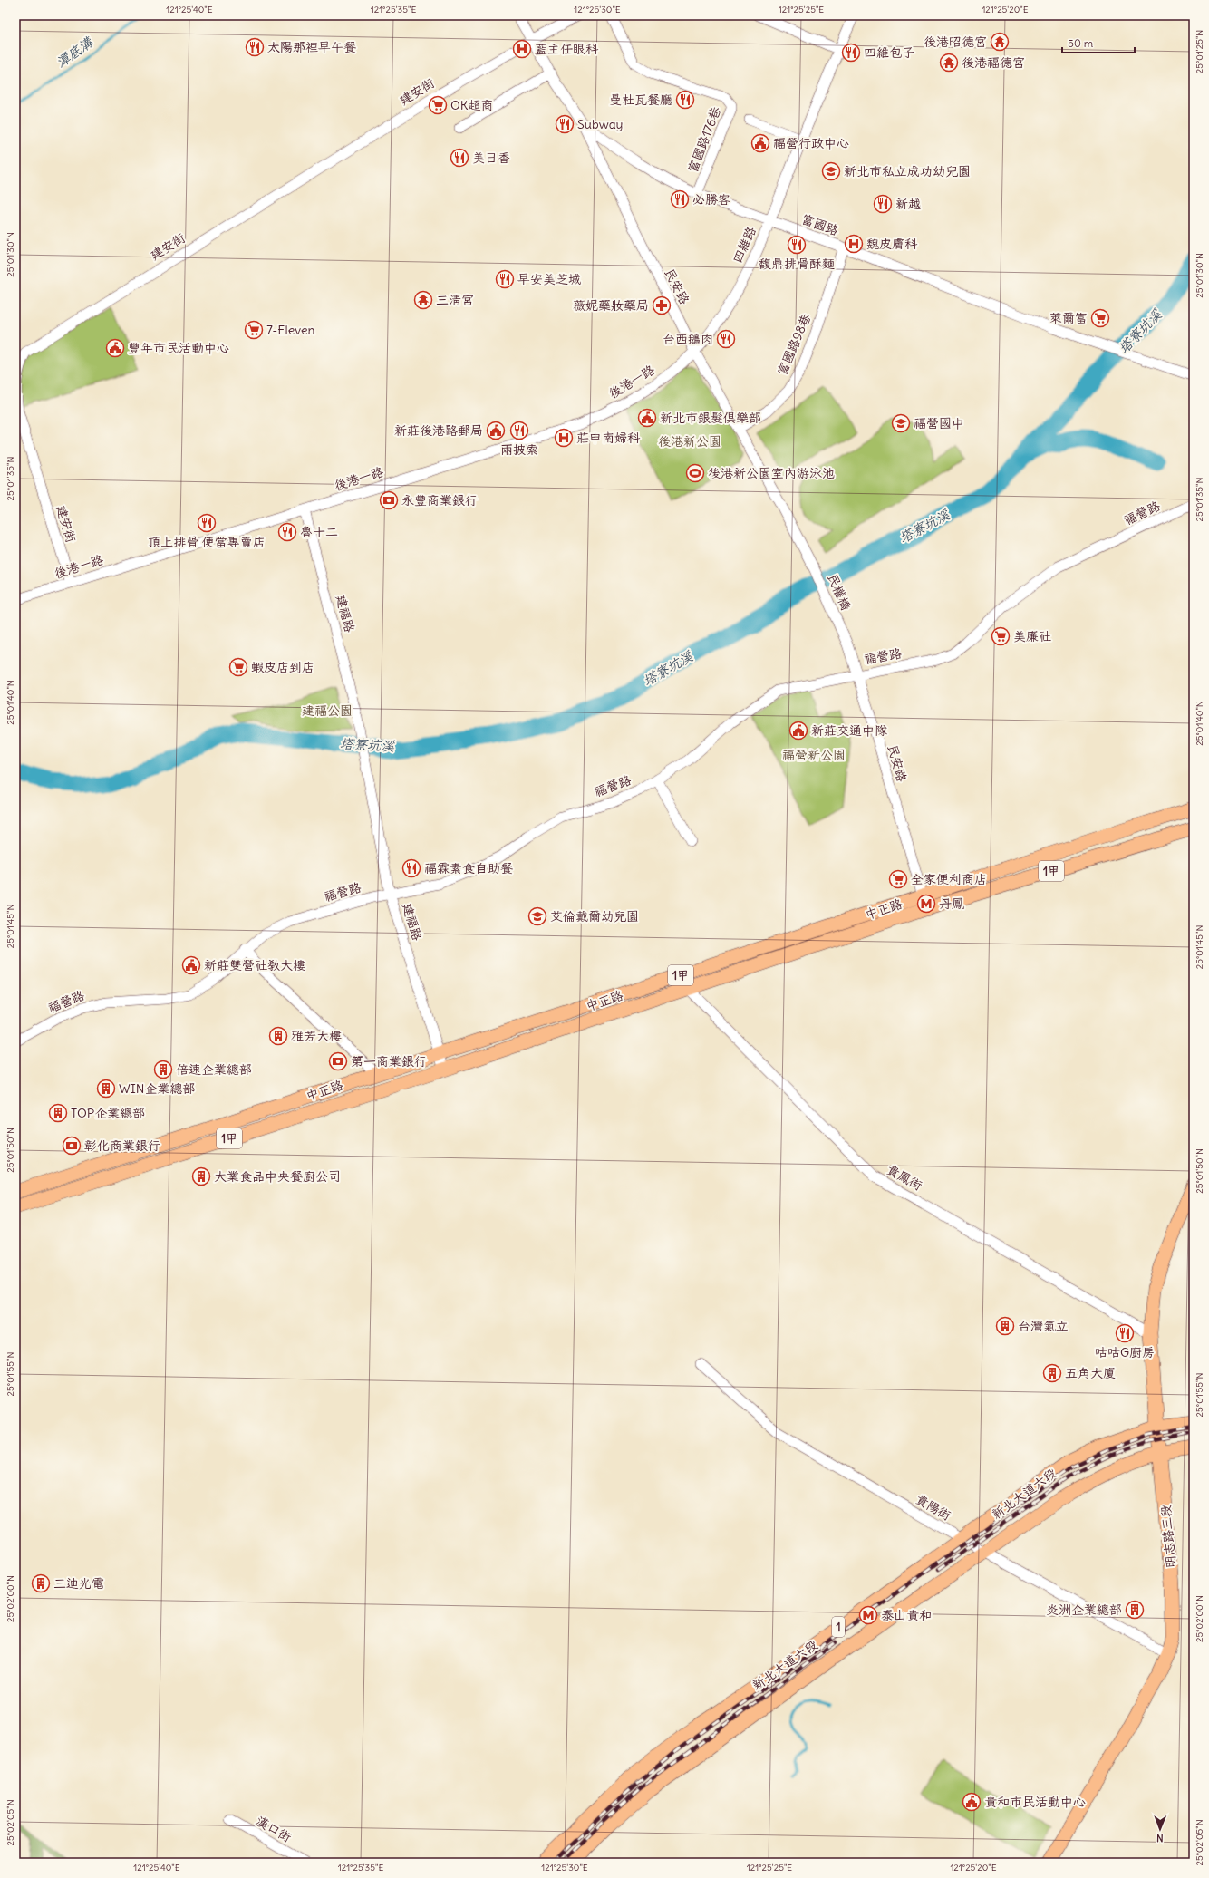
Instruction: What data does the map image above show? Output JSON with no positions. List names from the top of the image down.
{
  "streets": {
    "main road": [
      "1甲",
      "中正路",
      "新北大道六段",
      "明志路三段",
      "1"
    ],
    "street": [
      "建安街",
      "富國路176巷",
      "富國路",
      "四維路",
      "民安路",
      "富國路98巷",
      "後港一路",
      "福營路",
      "民權橋",
      "建福路",
      "貴鳳街",
      "貴陽街",
      "漢口街"
    ]
  },
  "crossings": [
    ["建安街", "民安路"],
    ["建安街", "後港一路"],
    ["富國路176巷", "富國路"],
    ["富國路", "四維路"],
    ["富國路", "民安路"],
    ["富國路", "富國路98巷"],
    ["四維路", "民安路"],
    ["四維路", "後港一路"],
    ["民安路", "富國路98巷"],
    ["民安路", "後港一路"],
    ["民安路", "福營路"],
    ["民安路", "民權橋"],
    ["民安路", "中正路"],
    ["後港一路", "建福路"],
    ["福營路", "建福路"],
    ["建福路", "中正路"],
    ["中正路", "貴鳳街"],
    ["貴鳳街", "明志路三段"],
    ["新北大道六段", "貴陽街"],
    ["新北大道六段", "明志路三段"],
    ["新北大道六段", "1"],
    ["貴陽街", "明志路三段"],
    ["明志路三段", "1"]
  ],
  "water": ["潭底溝", "塔寮坑溪"],
  "parks": ["後港新公園", "建福公園", "福營新公園"],
  "places": {
    "temple": ["後港昭德宮", "後港福德宮", "三清宮"],
    "restaurant": [
      "太陽那裡早午餐",
      "四維包子",
      "曼杜瓦餐廳",
      "Subway",
      "美日香",
      "必勝客",
      "新越",
      "馥鼎排骨酥麵",
      "早安美芝城",
      "台西鵝肉",
      "兩披索",
      "頂上排骨 便當專賣店",
      "魯十二",
      "福霖素食自助餐",
      "咕咕G廚房"
    ],
    "hospital": ["藍主任眼科", "魏皮膚科", "莊申南婦科"],
    "supermarket": [
      "OK超商",
      "萊爾富",
      "7-Eleven",
      "美廉社",
      "蝦皮店到店",
      "全家便利商店"
    ],
    "public building": [
      "福營行政中心",
      "豐年市民活動中心",
      "新北市銀髮俱樂部",
      "新莊後港路郵局",
      "新莊交通中隊",
      "新莊雙營社教大樓",
      "貴和市民活動中心"
    ],
    "school or university": ["新北市私立成功幼兒園", "福營國中", "艾倫戴爾幼兒園"],
    "pharmacy": ["薇妮藥妝藥局"],
    "sports": ["後港新公園室内游泳池"],
    "bank": ["永豐商業銀行", "第一商業銀行", "彰化商業銀行"],
    "metro station": ["丹鳳", "泰山貴和"],
    "building": [
      "雅芳大樓",
      "倍速企業總部",
      "WIN企業總部",
      "TOP企業總部",
      "大業食品中央餐廚公司",
      "台灣氣立",
      "五角大廈",
      "三迪光電",
      "炎洲企業總部"
    ]
  },
  "scale_bar": "50 m",
  "north": "bottom",
  "coordinates": [
    "121°25'40\"E",
    "121°25'35\"E",
    "121°25'30\"E",
    "121°25'25\"E",
    "121°25'20\"E",
    "25°01'25\"N",
    "25°01'30\"N",
    "25°01'35\"N",
    "25°01'40\"N",
    "25°01'45\"N",
    "25°01'50\"N",
    "25°01'55\"N",
    "25°02'00\"N",
    "25°02'05\"N"
  ]
}
